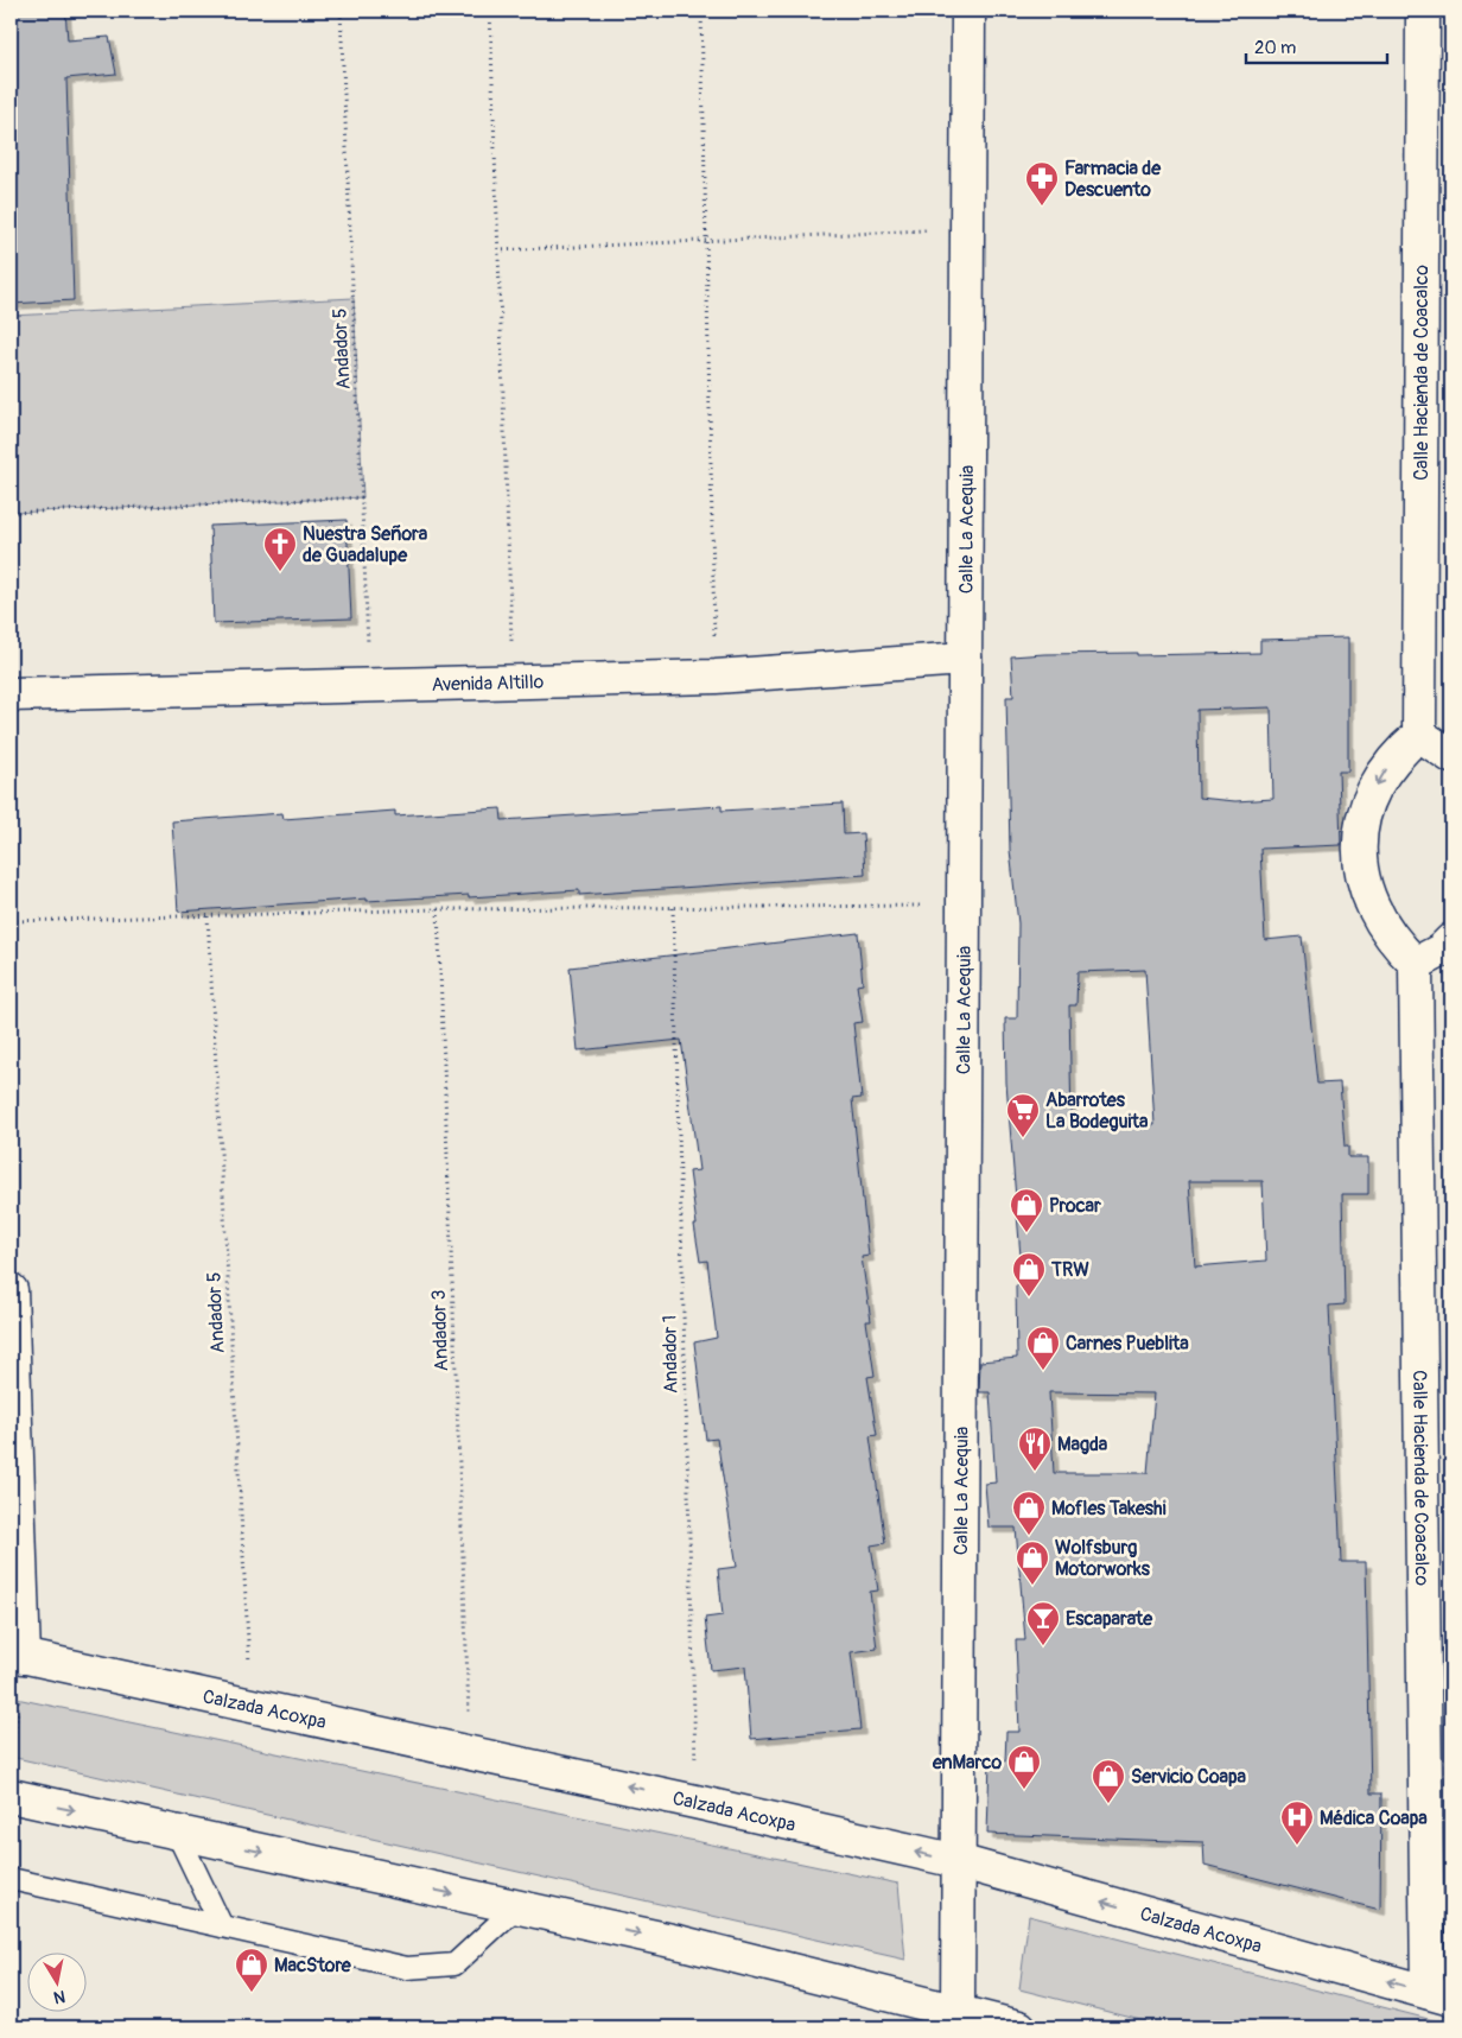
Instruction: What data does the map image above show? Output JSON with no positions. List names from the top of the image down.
{
  "streets": {
    "street": [
      "Calle Hacienda de Coacalco",
      "Calle La Acequia",
      "Avenida Altillo",
      "Calzada Acoxpa"
    ],
    "path": ["Andador 5", "Andador 3", "Andador 1"]
  },
  "crossings": [
    ["Andador 5", "Avenida Altillo"],
    ["Andador 5", "Calzada Acoxpa"],
    ["Calle Hacienda de Coacalco", "Calzada Acoxpa"],
    ["Calle La Acequia", "Avenida Altillo"],
    ["Calle La Acequia", "Calzada Acoxpa"],
    ["Andador 3", "Calzada Acoxpa"],
    ["Andador 1", "Calzada Acoxpa"]
  ],
  "places": {
    "pharmacy": ["Farmacia de Descuento"],
    "church": ["Nuestra Señora de Guadalupe"],
    "supermarket": ["Abarrotes La Bodeguita"],
    "shop": [
      "Procar",
      "TRW",
      "Carnes Pueblita",
      "Mofles Takeshi",
      "Wolfsburg Motorworks",
      "enMarco",
      "Servicio Coapa",
      "MacStore"
    ],
    "restaurant": ["Magda"],
    "bar": ["Escaparate"],
    "hospital": ["Médica Coapa"]
  },
  "scale_bar": "20 m",
  "north": "bottom"
}
